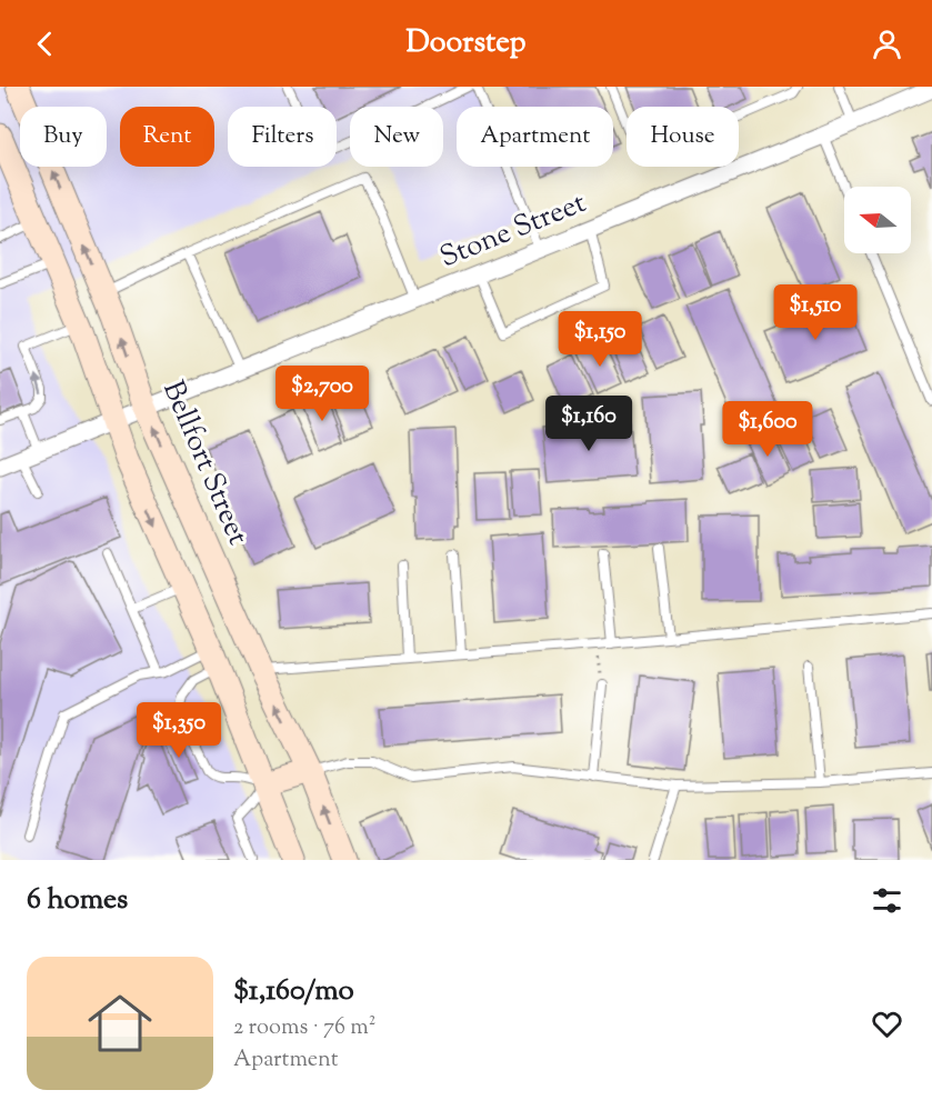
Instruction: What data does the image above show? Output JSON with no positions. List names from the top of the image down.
{
  "streets": {
    "main road": ["Bellfort Street"],
    "street": ["Stone Street"]
  },
  "crossings": [
    ["Stone Street", "Bellfort Street"]
  ],
  "north": "left",
  "page": {
    "header": "Doorstep",
    "chip": [
      "Buy",
      "Rent",
      "Filters",
      "New",
      "Apartment",
      "House"
    ],
    "price": [
      "$1,510",
      "$1,150",
      "$2,700",
      "$1,160",
      "$1,600",
      "$1,350"
    ],
    "heading": "6 homes",
    "list": [
      {
        "name": "$1,160/mo",
        "note": "2 rooms · 76 m² · Apartment"
      }
    ]
  }
}
